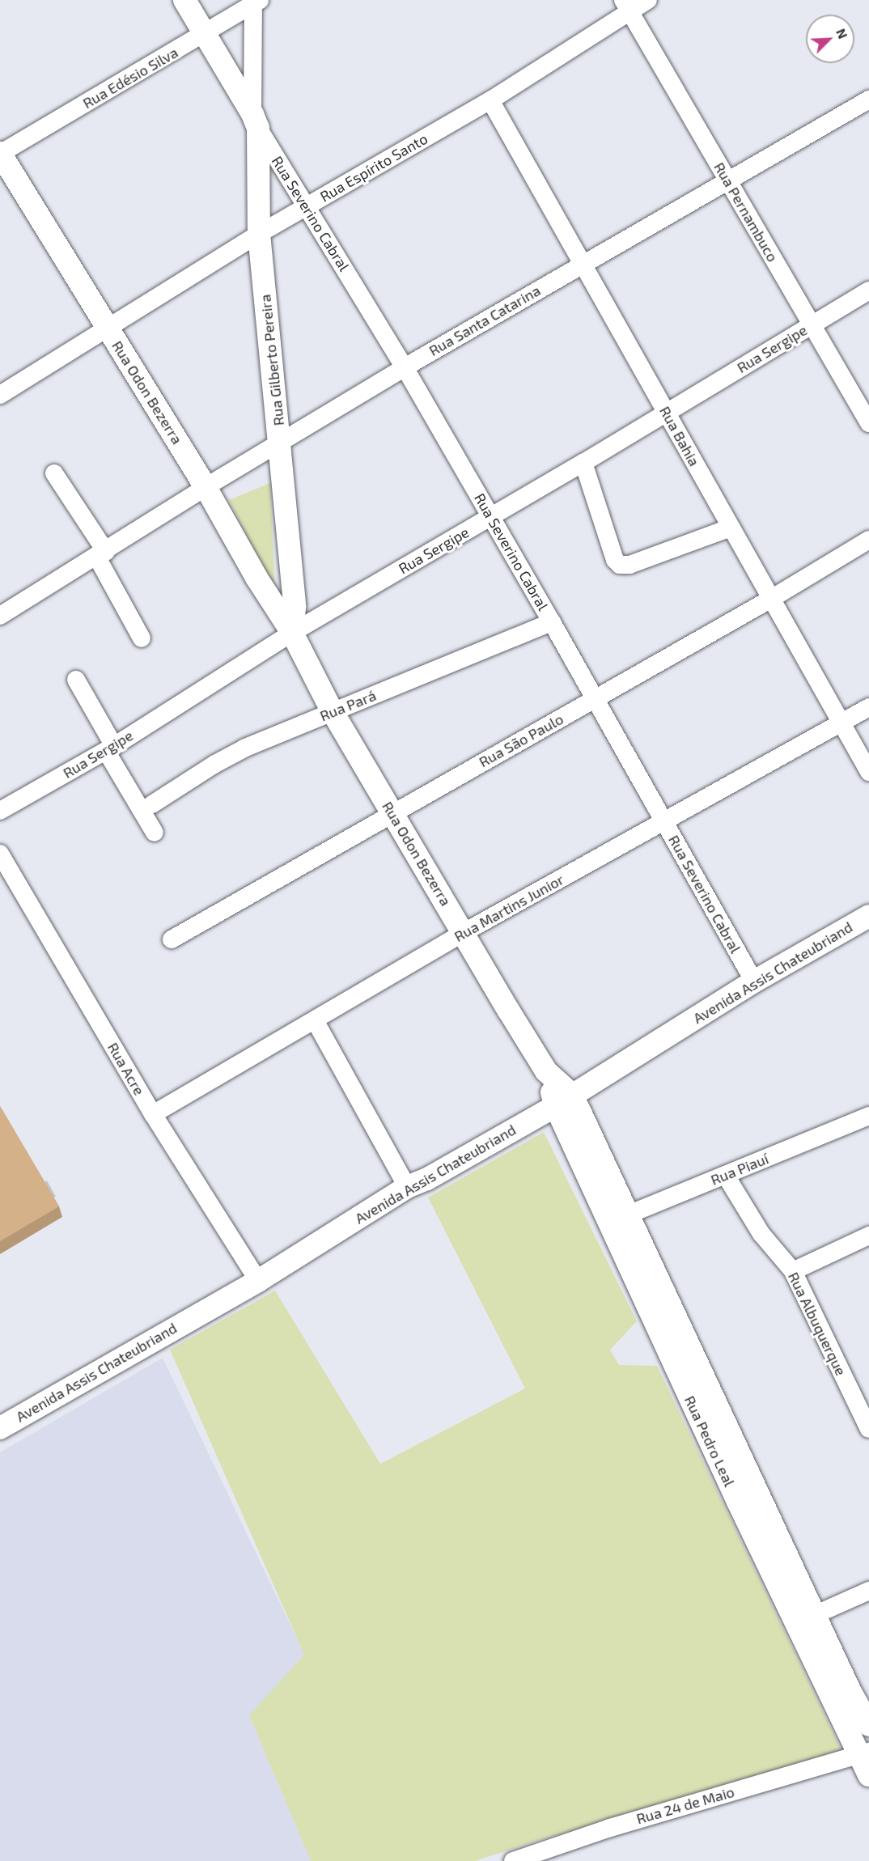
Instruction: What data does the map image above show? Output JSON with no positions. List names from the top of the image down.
{
  "streets": {
    "main road": [
      "Rua Gilberto Pereira",
      "Rua Odon Bezerra",
      "Avenida Assis Chateubriand",
      "Rua Pedro Leal"
    ],
    "street": [
      "Rua Edésio Silva",
      "Rua Espírito Santo",
      "Rua Pernambuco",
      "Rua Severino Cabral",
      "Rua Santa Catarina",
      "Rua Sergipe",
      "Rua Bahia",
      "Rua Pará",
      "Rua São Paulo",
      "Rua Martins Junior",
      "Rua Acre",
      "Rua Piauí",
      "Rua Albuquerque",
      "Rua 24 de Maio"
    ]
  },
  "crossings": [
    ["Rua Edésio Silva", "Rua Gilberto Pereira"],
    ["Rua Edésio Silva", "Rua Odon Bezerra"],
    ["Rua Espírito Santo", "Rua Pernambuco"],
    ["Rua Espírito Santo", "Rua Severino Cabral"],
    ["Rua Espírito Santo", "Rua Gilberto Pereira"],
    ["Rua Espírito Santo", "Rua Odon Bezerra"],
    ["Rua Espírito Santo", "Rua Bahia"],
    ["Rua Pernambuco", "Rua Santa Catarina"],
    ["Rua Pernambuco", "Rua Sergipe"],
    ["Rua Severino Cabral", "Rua Santa Catarina"],
    ["Rua Severino Cabral", "Rua Sergipe"],
    ["Rua Severino Cabral", "Rua Gilberto Pereira"],
    ["Rua Severino Cabral", "Rua Pará"],
    ["Rua Severino Cabral", "Rua São Paulo"],
    ["Rua Severino Cabral", "Rua Martins Junior"],
    ["Rua Severino Cabral", "Avenida Assis Chateubriand"],
    ["Rua Santa Catarina", "Rua Gilberto Pereira"],
    ["Rua Santa Catarina", "Rua Odon Bezerra"],
    ["Rua Santa Catarina", "Rua Bahia"],
    ["Rua Sergipe", "Rua Gilberto Pereira"],
    ["Rua Sergipe", "Rua Odon Bezerra"],
    ["Rua Sergipe", "Rua Bahia"],
    ["Rua Gilberto Pereira", "Rua Odon Bezerra"],
    ["Rua Odon Bezerra", "Rua Pará"],
    ["Rua Odon Bezerra", "Rua São Paulo"],
    ["Rua Odon Bezerra", "Rua Martins Junior"],
    ["Rua Odon Bezerra", "Avenida Assis Chateubriand"],
    ["Rua Odon Bezerra", "Rua Pedro Leal"],
    ["Rua Bahia", "Rua São Paulo"],
    ["Rua Bahia", "Rua Martins Junior"],
    ["Rua Martins Junior", "Rua Acre"],
    ["Avenida Assis Chateubriand", "Rua Acre"],
    ["Avenida Assis Chateubriand", "Rua Pedro Leal"],
    ["Rua Piauí", "Rua Albuquerque"],
    ["Rua Piauí", "Rua Pedro Leal"],
    ["Rua Pedro Leal", "Rua 24 de Maio"]
  ],
  "north": "top right"
}
